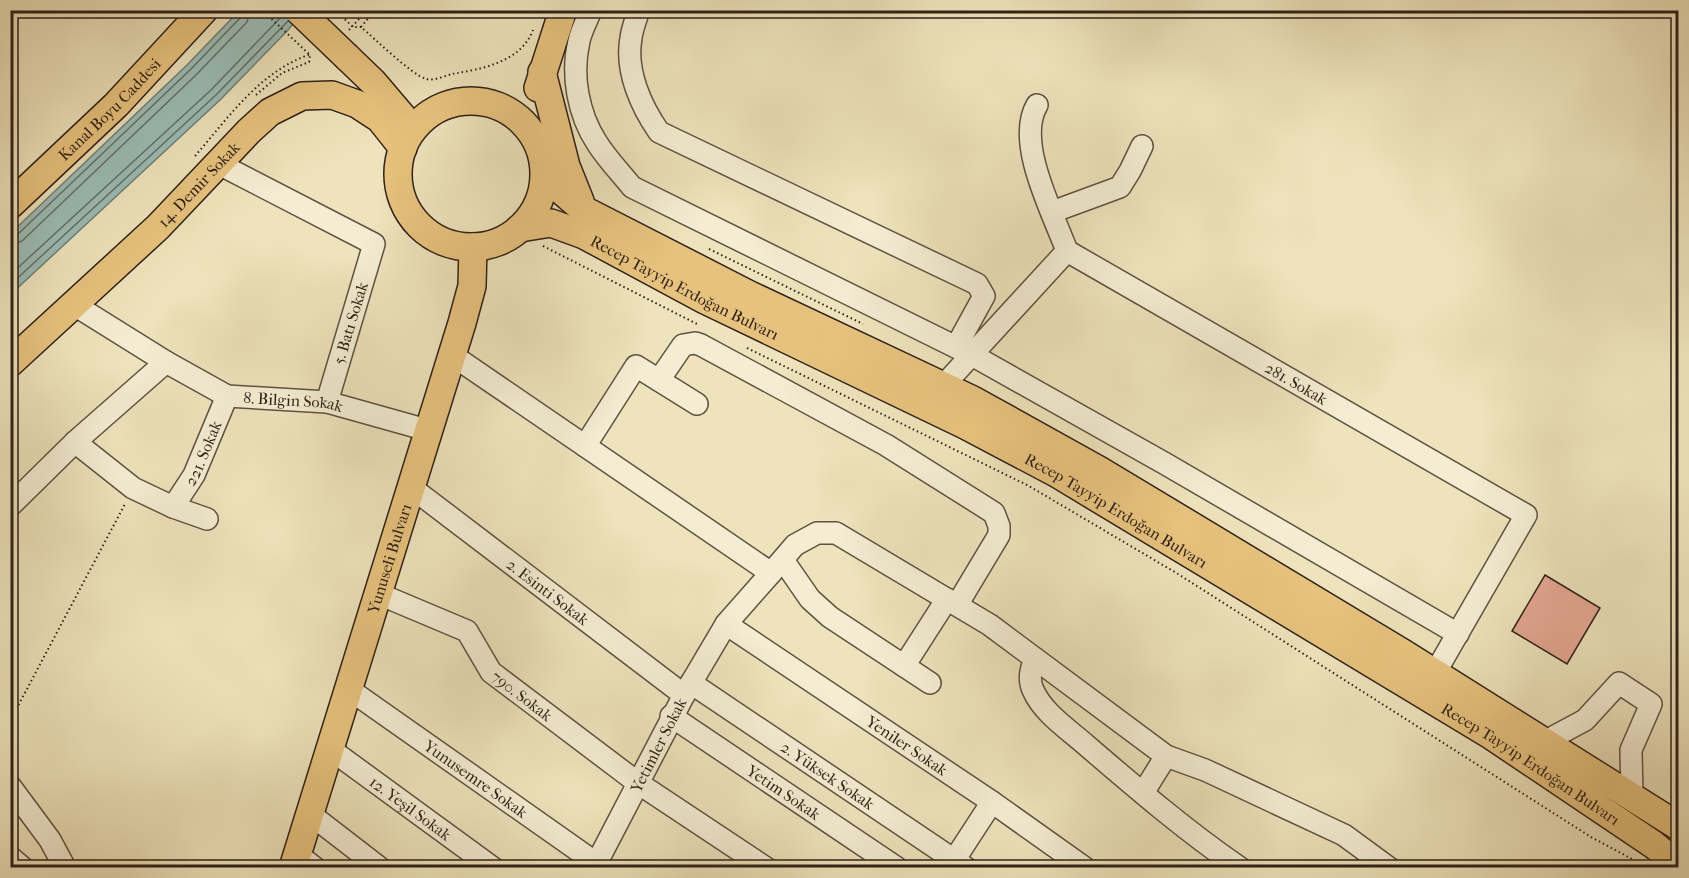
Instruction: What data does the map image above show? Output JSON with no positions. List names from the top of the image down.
{
  "streets": {
    "main road": [
      "Kanal Boyu Caddesi",
      "14. Demir Sokak",
      "Recep Tayyip Erdoğan Bulvarı",
      "Yunuseli Bulvarı"
    ],
    "street": [
      "5. Batı Sokak",
      "281. Sokak",
      "8. Bilgin Sokak",
      "221. Sokak",
      "2. Esinti Sokak",
      "790. Sokak",
      "Yetimler Sokak",
      "Yeniler Sokak",
      "2. Yüksek Sokak",
      "Yunusemre Sokak",
      "Yetim Sokak",
      "12. Yeşil Sokak"
    ]
  },
  "crossings": [
    ["14. Demir Sokak", "Recep Tayyip Erdoğan Bulvarı"],
    ["14. Demir Sokak", "5. Batı Sokak"],
    ["14. Demir Sokak", "8. Bilgin Sokak"],
    ["14. Demir Sokak", "Yunuseli Bulvarı"],
    ["Recep Tayyip Erdoğan Bulvarı", "281. Sokak"],
    ["Recep Tayyip Erdoğan Bulvarı", "Yunuseli Bulvarı"],
    ["5. Batı Sokak", "8. Bilgin Sokak"],
    ["8. Bilgin Sokak", "221. Sokak"],
    ["8. Bilgin Sokak", "Yunuseli Bulvarı"],
    ["Yunuseli Bulvarı", "2. Esinti Sokak"],
    ["Yunuseli Bulvarı", "790. Sokak"],
    ["Yunuseli Bulvarı", "Yunusemre Sokak"],
    ["Yunuseli Bulvarı", "12. Yeşil Sokak"],
    ["2. Esinti Sokak", "Yetimler Sokak"],
    ["2. Esinti Sokak", "2. Yüksek Sokak"],
    ["790. Sokak", "Yetimler Sokak"],
    ["Yetimler Sokak", "Yeniler Sokak"],
    ["Yetimler Sokak", "2. Yüksek Sokak"],
    ["Yetimler Sokak", "Yunusemre Sokak"],
    ["Yetimler Sokak", "Yetim Sokak"]
  ]
}
